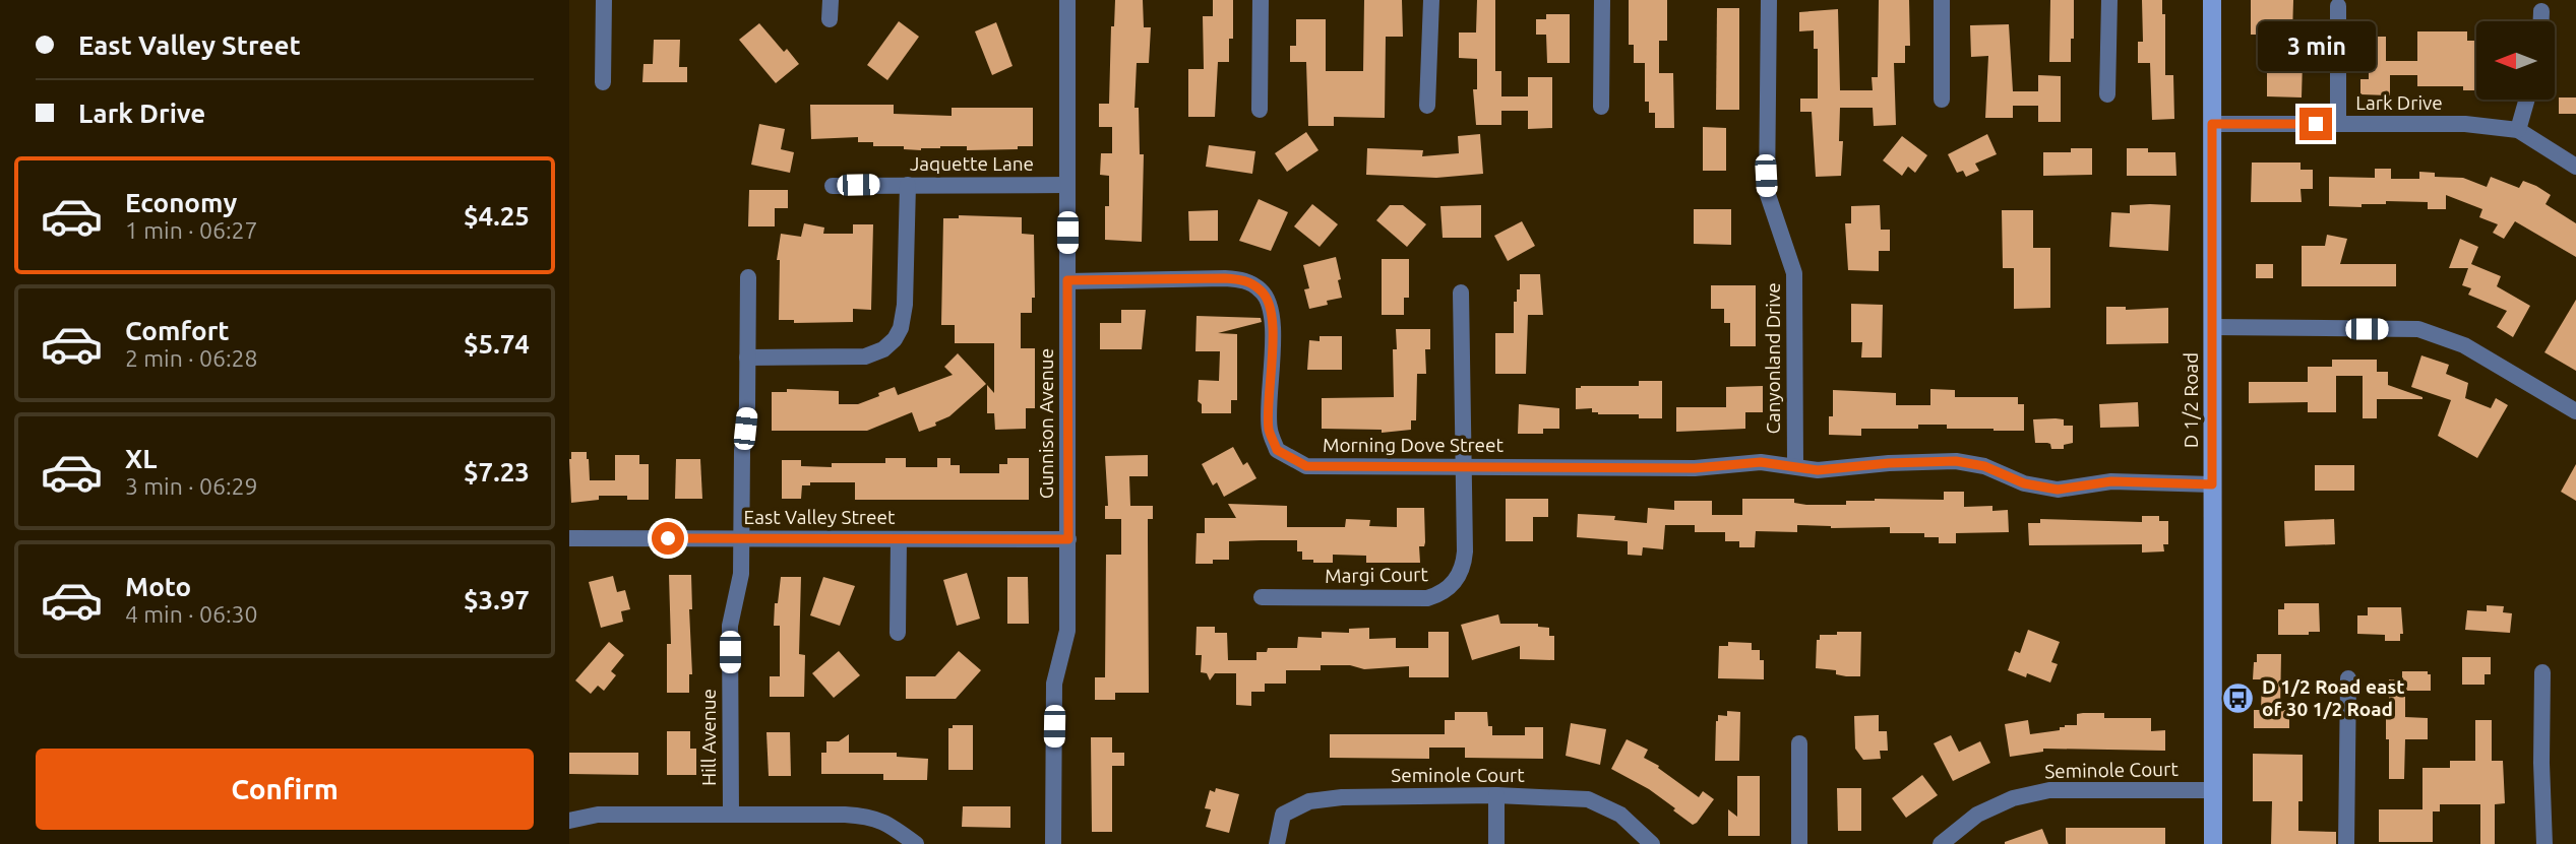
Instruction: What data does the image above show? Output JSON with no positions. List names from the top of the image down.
{
  "streets": {
    "main road": ["D 1/2 Road"],
    "street": [
      "Lark Drive",
      "Jaquette Lane",
      "Canyonland Drive",
      "Gunnison Avenue",
      "Morning Dove Street",
      "East Valley Street",
      "Margi Court",
      "Hill Avenue",
      "Seminole Court"
    ]
  },
  "crossings": [
    ["Lark Drive", "D 1/2 Road"],
    ["Jaquette Lane", "Gunnison Avenue"],
    ["Canyonland Drive", "Morning Dove Street"],
    ["D 1/2 Road", "Morning Dove Street"],
    ["D 1/2 Road", "Seminole Court"],
    ["Gunnison Avenue", "Morning Dove Street"],
    ["Gunnison Avenue", "East Valley Street"],
    ["Morning Dove Street", "Margi Court"],
    ["East Valley Street", "Hill Avenue"]
  ],
  "places": {
    "bus stop": ["D 1/2 Road east of 30 1/2 Road"]
  },
  "north": "left",
  "page": {
    "banner": ["East Valley Street", "Lark Drive"],
    "bubble": "3 min",
    "list": [
      {
        "name": "Economy",
        "note": "1 min · 06:27",
        "value": "$4.25"
      },
      {
        "name": "Comfort",
        "note": "2 min · 06:28",
        "value": "$5.74"
      },
      {
        "name": "XL",
        "note": "3 min · 06:29",
        "value": "$7.23"
      },
      {
        "name": "Moto",
        "note": "4 min · 06:30",
        "value": "$3.97"
      }
    ],
    "buttons": "Confirm"
  }
}
